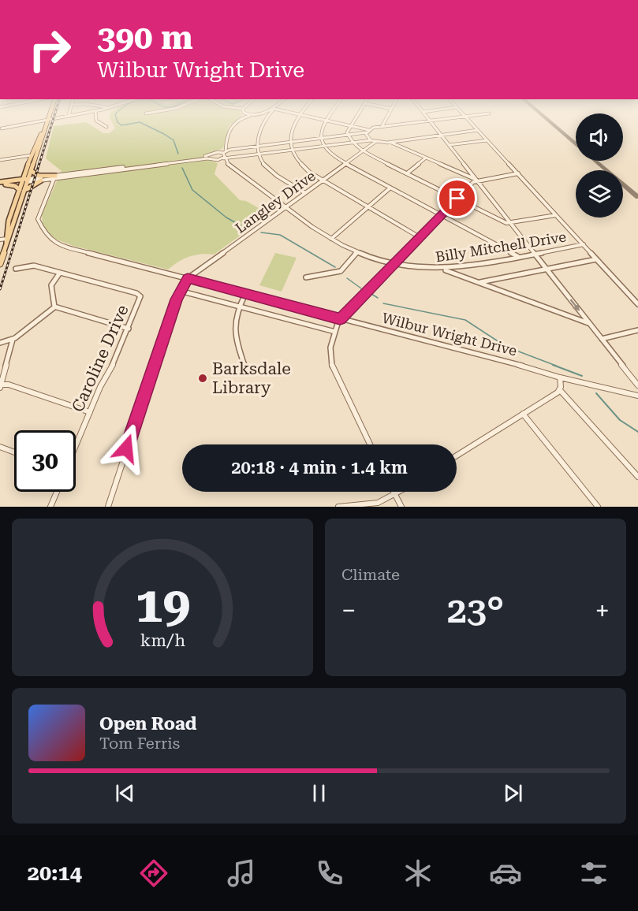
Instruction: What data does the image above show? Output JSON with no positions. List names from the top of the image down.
{
  "streets": {
    "street": [
      "Langley Drive",
      "Billy Mitchell Drive",
      "Wilbur Wright Drive",
      "Caroline Drive"
    ]
  },
  "crossings": [
    ["Langley Drive", "Billy Mitchell Drive"],
    ["Langley Drive", "Wilbur Wright Drive"]
  ],
  "places": ["Barksdale Library"],
  "page": {
    "turn": ["390 m", "Wilbur Wright Drive"],
    "limit": "30",
    "trip": "20:18 · 4 min · 1.4 km",
    "tile": "Climate",
    "heat": ["−", "23°", "+"],
    "song": ["Open Road", "Tom Ferris"],
    "tabs": "20:14",
    "gauge": ["19", "km/h"]
  }
}
